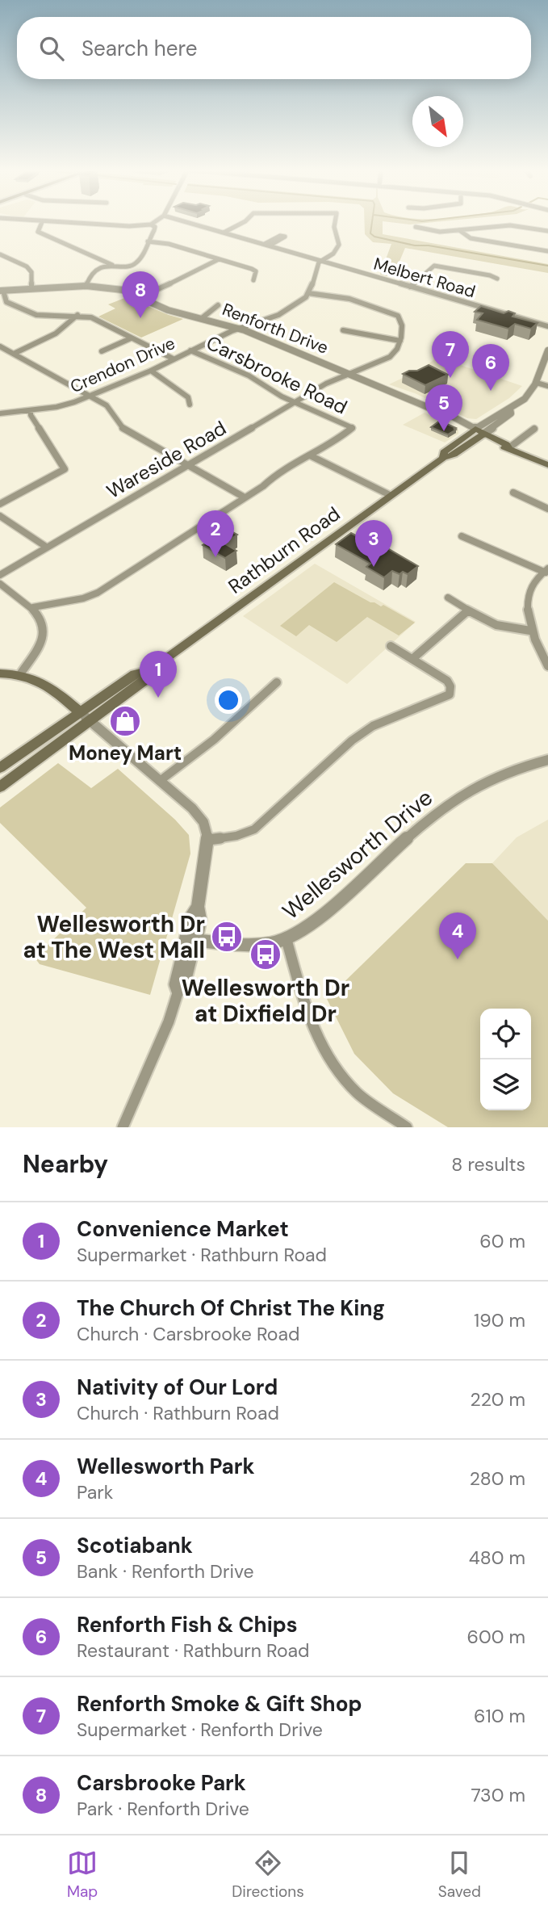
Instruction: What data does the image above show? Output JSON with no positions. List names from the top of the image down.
{
  "streets": {
    "main road": ["Renforth Drive", "Rathburn Road"],
    "street": [
      "Melbert Road",
      "Crendon Drive",
      "Carsbrooke Road",
      "Wareside Road",
      "Wellesworth Drive"
    ]
  },
  "crossings": [
    ["Renforth Drive", "Crendon Drive"],
    ["Renforth Drive", "Wareside Road"],
    ["Renforth Drive", "Rathburn Road"],
    ["Crendon Drive", "Carsbrooke Road"],
    ["Carsbrooke Road", "Wareside Road"]
  ],
  "places": {
    "shop": ["Money Mart"],
    "bus stop": ["Wellesworth Dr at The West Mall", "Wellesworth Dr at Dixfield Dr"]
  },
  "north": "bottom right",
  "page": {
    "search": "Search here",
    "pins": [
      "8",
      "7",
      "6",
      "5",
      "2",
      "3",
      "1",
      "4"
    ],
    "heading": ["Nearby", "8 results"],
    "list": [
      {
        "mark": "1",
        "name": "Convenience Market",
        "note": "Supermarket · Rathburn Road",
        "value": "60 m"
      },
      {
        "mark": "2",
        "name": "The Church Of Christ The King",
        "note": "Church · Carsbrooke Road",
        "value": "190 m"
      },
      {
        "mark": "3",
        "name": "Nativity of Our Lord",
        "note": "Church · Rathburn Road",
        "value": "220 m"
      },
      {
        "mark": "4",
        "name": "Wellesworth Park",
        "note": "Park",
        "value": "280 m"
      },
      {
        "mark": "5",
        "name": "Scotiabank",
        "note": "Bank · Renforth Drive",
        "value": "480 m"
      },
      {
        "mark": "6",
        "name": "Renforth Fish & Chips",
        "note": "Restaurant · Rathburn Road",
        "value": "600 m"
      },
      {
        "mark": "7",
        "name": "Renforth Smoke & Gift Shop",
        "note": "Supermarket · Renforth Drive",
        "value": "610 m"
      },
      {
        "mark": "8",
        "name": "Carsbrooke Park",
        "note": "Park · Renforth Drive",
        "value": "730 m"
      }
    ],
    "nav": ["Map", "Directions", "Saved"]
  }
}
